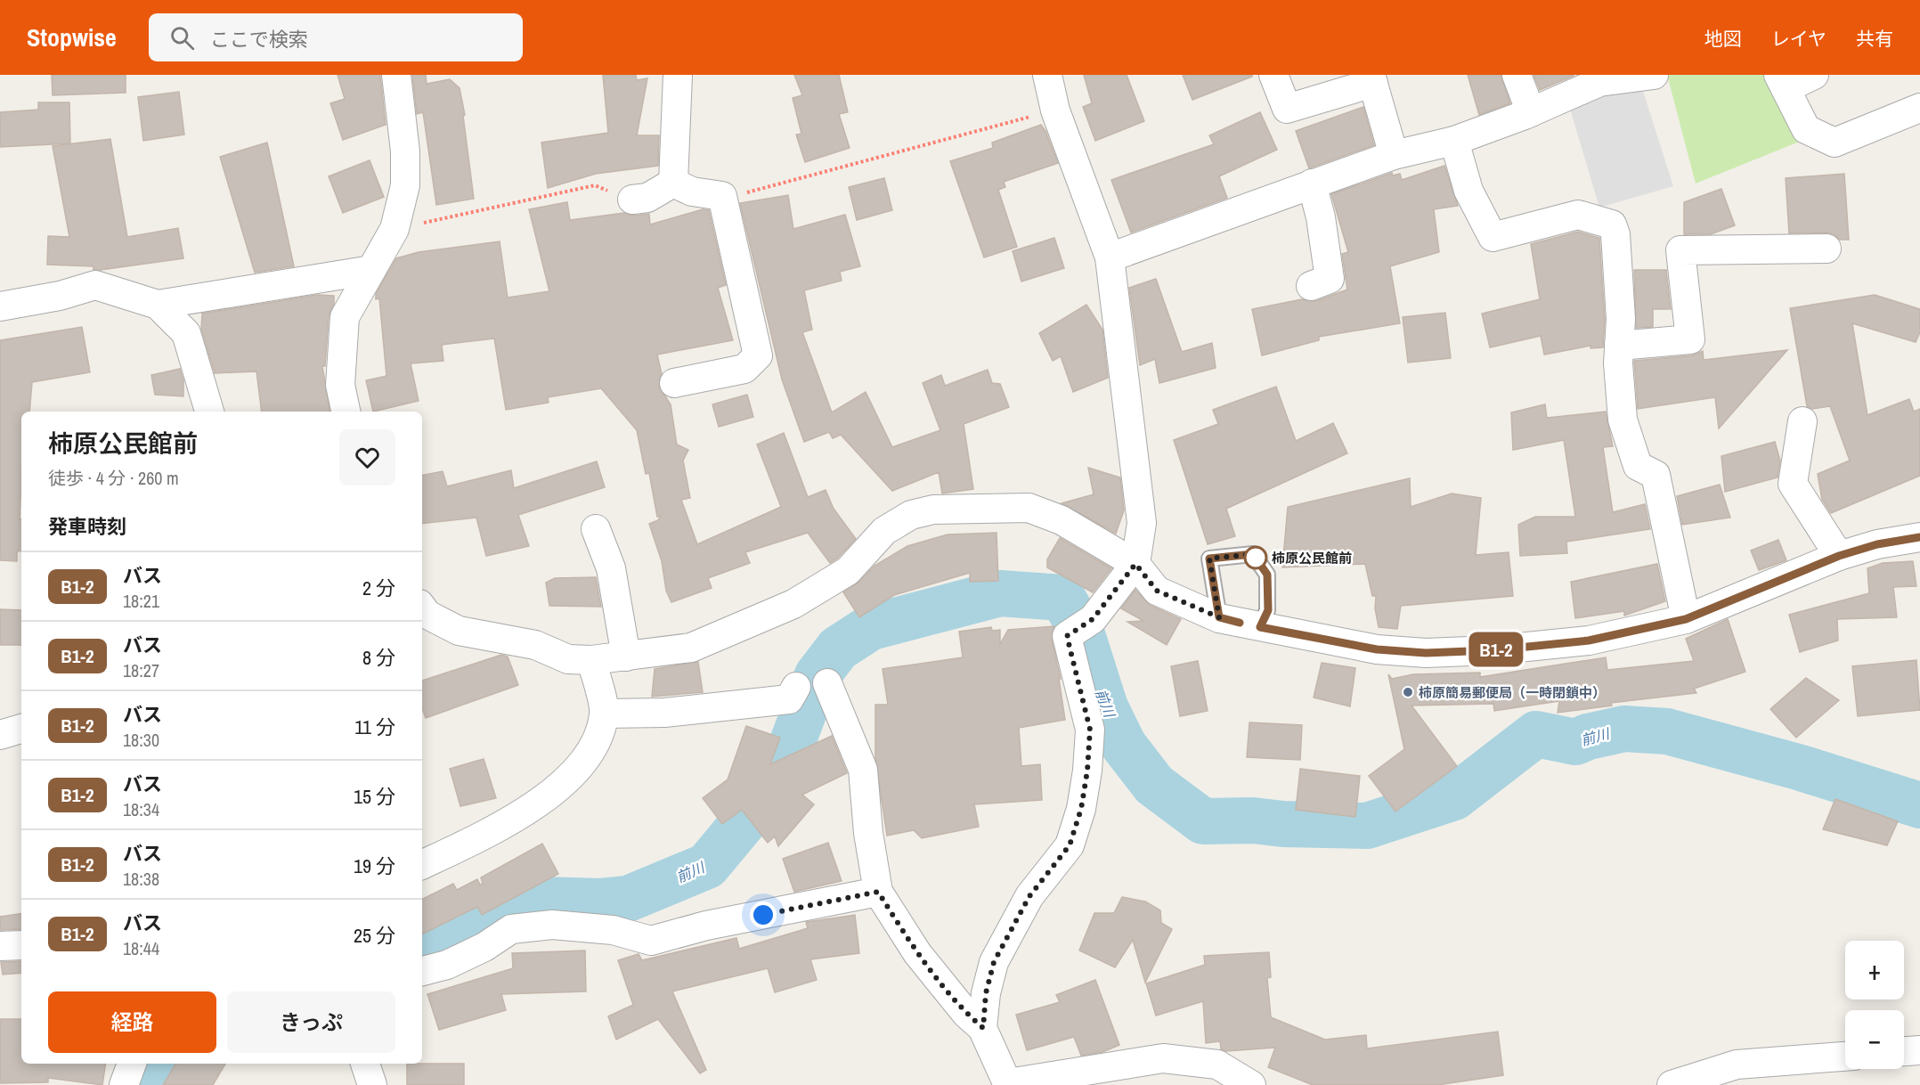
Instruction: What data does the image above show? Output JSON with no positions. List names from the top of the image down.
{
  "water": ["前川"],
  "places": ["柿原公民館前", "柿原簡易郵便局（一時閉鎖中）"],
  "lines": ["bus line B1-2"],
  "page": {
    "header": "Stopwise",
    "search": "ここで検索",
    "nav": ["地図", "レイヤ", "共有"],
    "on_map": "B1-2",
    "heading": [
      ["柿原公民館前", "徒歩 · 4 分 · 260 m"],
      "発車時刻"
    ],
    "list": [
      {
        "mark": "B1-2",
        "name": "バス",
        "note": "18:21",
        "value": "2 分"
      },
      {
        "mark": "B1-2",
        "name": "バス",
        "note": "18:27",
        "value": "8 分"
      },
      {
        "mark": "B1-2",
        "name": "バス",
        "note": "18:30",
        "value": "11 分"
      },
      {
        "mark": "B1-2",
        "name": "バス",
        "note": "18:34",
        "value": "15 分"
      },
      {
        "mark": "B1-2",
        "name": "バス",
        "note": "18:38",
        "value": "19 分"
      },
      {
        "mark": "B1-2",
        "name": "バス",
        "note": "18:44",
        "value": "25 分"
      }
    ],
    "map_buttons": ["+", "−"],
    "buttons": ["経路", "きっぷ"]
  }
}
